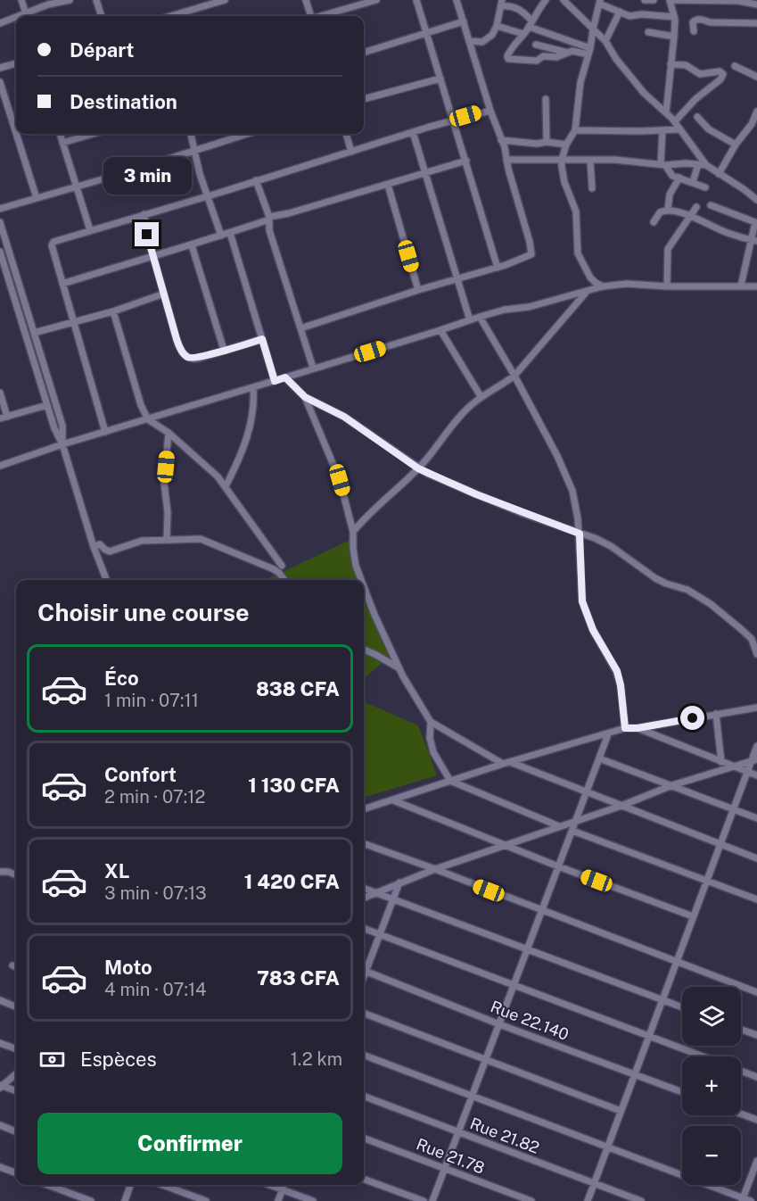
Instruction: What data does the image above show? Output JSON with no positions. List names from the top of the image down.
{
  "streets": {
    "street": ["Rue 22.140", "Rue 21.82", "Rue 21.78"]
  },
  "page": {
    "banner": ["Départ", "Destination"],
    "bubble": "3 min",
    "heading": "Choisir une course",
    "list": [
      {
        "name": "Éco",
        "note": "1 min · 07:11",
        "value": "838 CFA"
      },
      {
        "name": "Confort",
        "note": "2 min · 07:12",
        "value": "1 130 CFA"
      },
      {
        "name": "XL",
        "note": "3 min · 07:13",
        "value": "1 420 CFA"
      },
      {
        "name": "Moto",
        "note": "4 min · 07:14",
        "value": "783 CFA"
      }
    ],
    "map_buttons": ["+", "−"],
    "pay": ["Espèces", "1.2 km"],
    "buttons": "Confirmer"
  }
}
